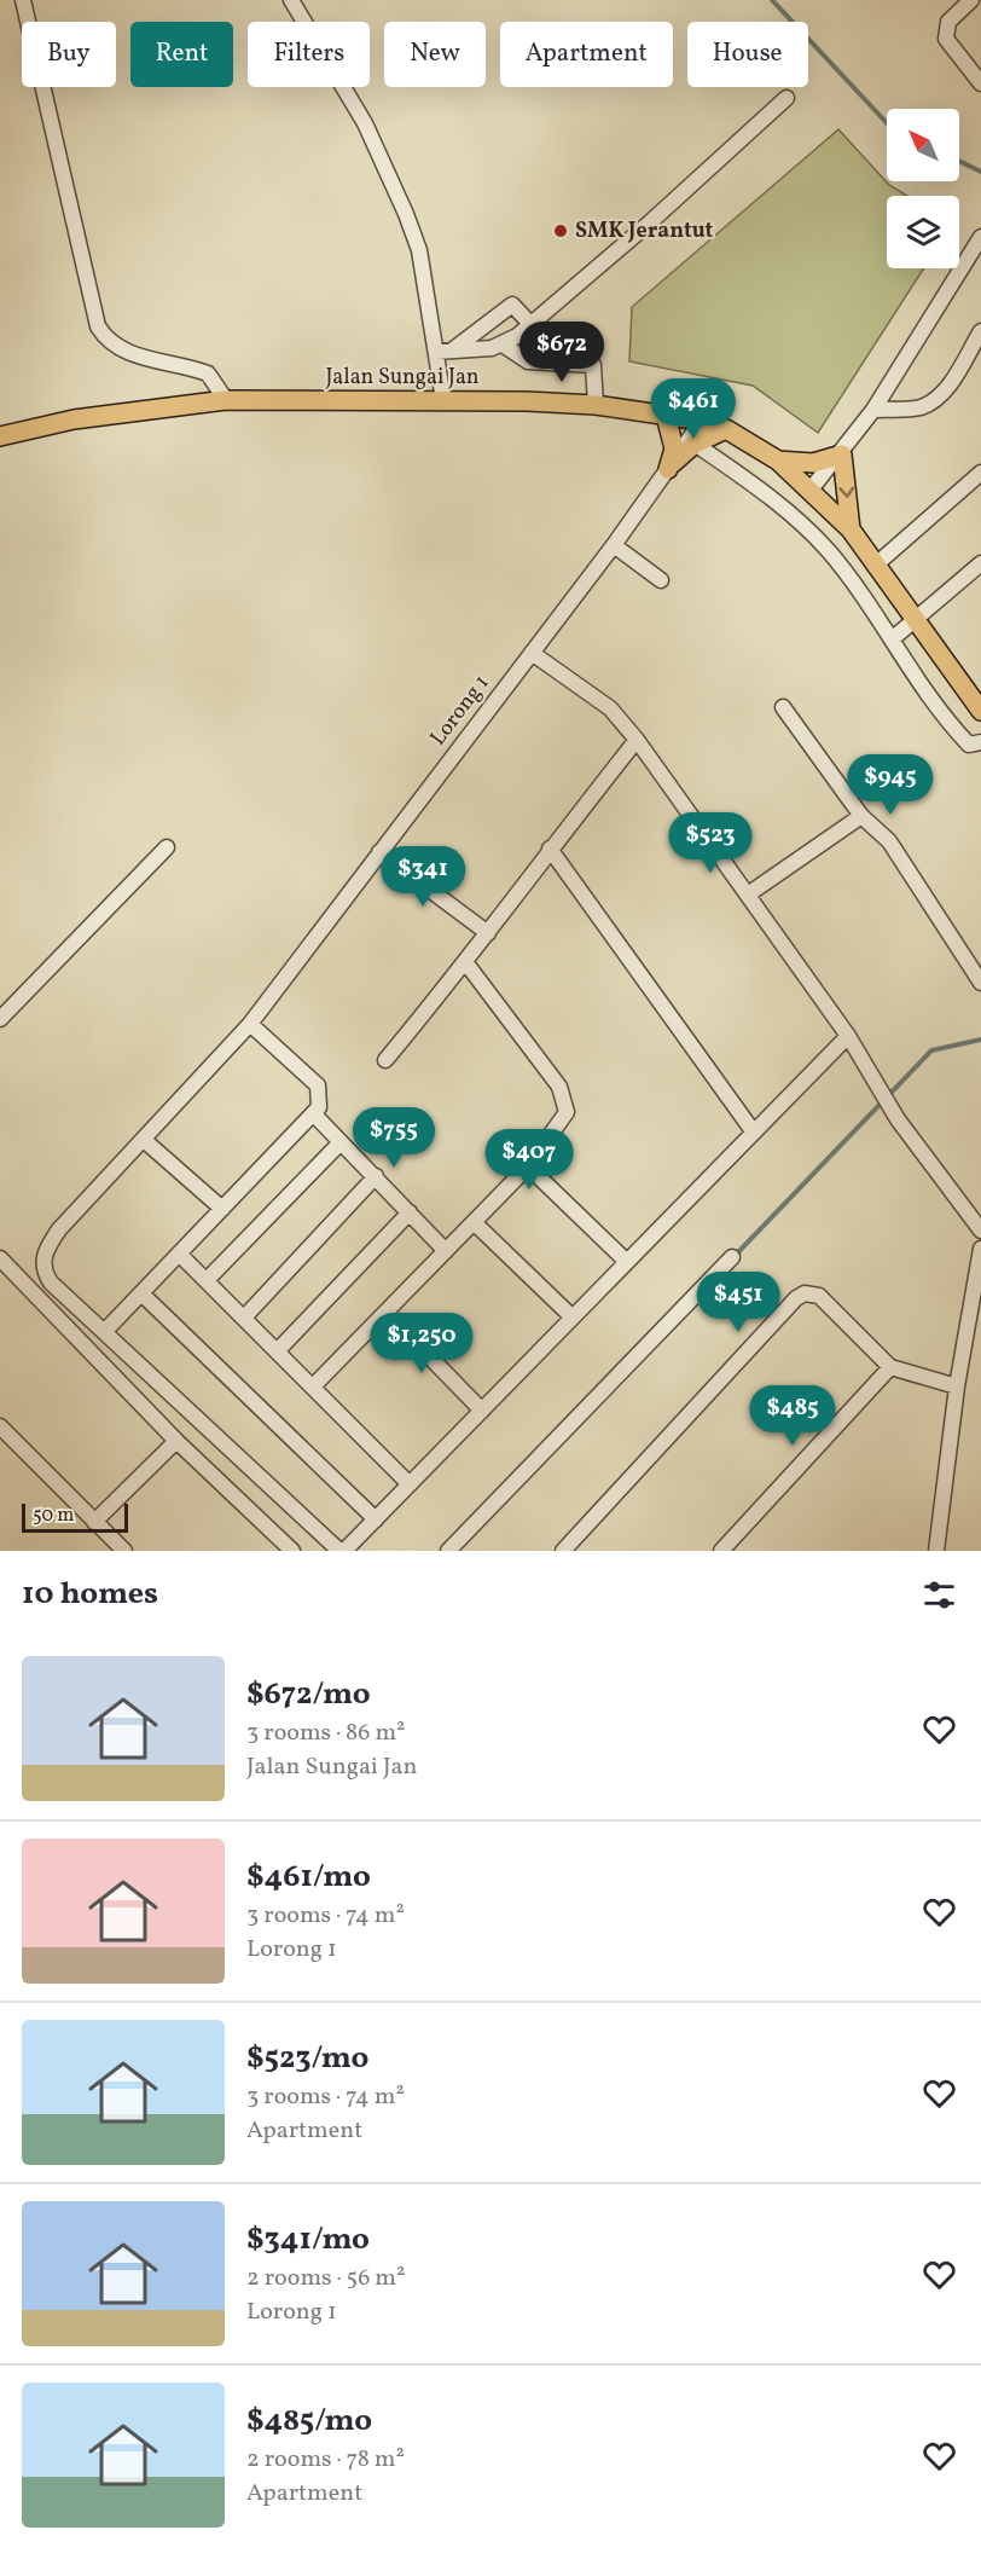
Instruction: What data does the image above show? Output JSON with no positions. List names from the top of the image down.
{
  "streets": {
    "main road": ["Jalan Sungai Jan"],
    "street": ["Lorong 1"]
  },
  "crossings": [
    ["Jalan Sungai Jan", "Lorong 1"]
  ],
  "places": ["SMK Jerantut"],
  "scale_bar": "50 m",
  "north": "top left",
  "page": {
    "chip": [
      "Buy",
      "Rent",
      "Filters",
      "New",
      "Apartment",
      "House"
    ],
    "price": [
      "$672",
      "$461",
      "$945",
      "$523",
      "$341",
      "$755",
      "$407",
      "$451",
      "$1,250",
      "$485"
    ],
    "scale": "50 m",
    "heading": "10 homes",
    "list": [
      {
        "name": "$672/mo",
        "note": "3 rooms · 86 m² · Jalan Sungai Jan"
      },
      {
        "name": "$461/mo",
        "note": "3 rooms · 74 m² · Lorong 1"
      },
      {
        "name": "$523/mo",
        "note": "3 rooms · 74 m² · Apartment"
      },
      {
        "name": "$341/mo",
        "note": "2 rooms · 56 m² · Lorong 1"
      },
      {
        "name": "$485/mo",
        "note": "2 rooms · 78 m² · Apartment"
      }
    ]
  }
}
